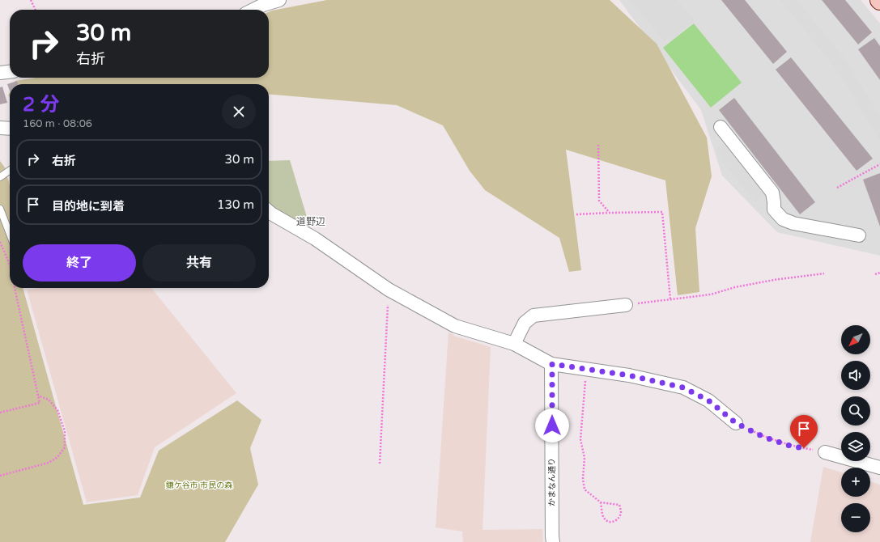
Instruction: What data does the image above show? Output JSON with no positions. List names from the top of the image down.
{
  "streets": {
    "street": ["かまなん通り"]
  },
  "districts": ["道野辺"],
  "parks": ["鎌ケ谷市 市民の森"],
  "north": "bottom left",
  "page": {
    "turn": ["30 m", "右折"],
    "heading": ["2 分", "160 m · 08:06"],
    "list": [
      {
        "name": "右折",
        "value": "30 m"
      },
      {
        "name": "目的地に到着",
        "value": "130 m"
      }
    ],
    "buttons": ["終了", "共有"],
    "map_buttons": ["+", "−"]
  }
}
